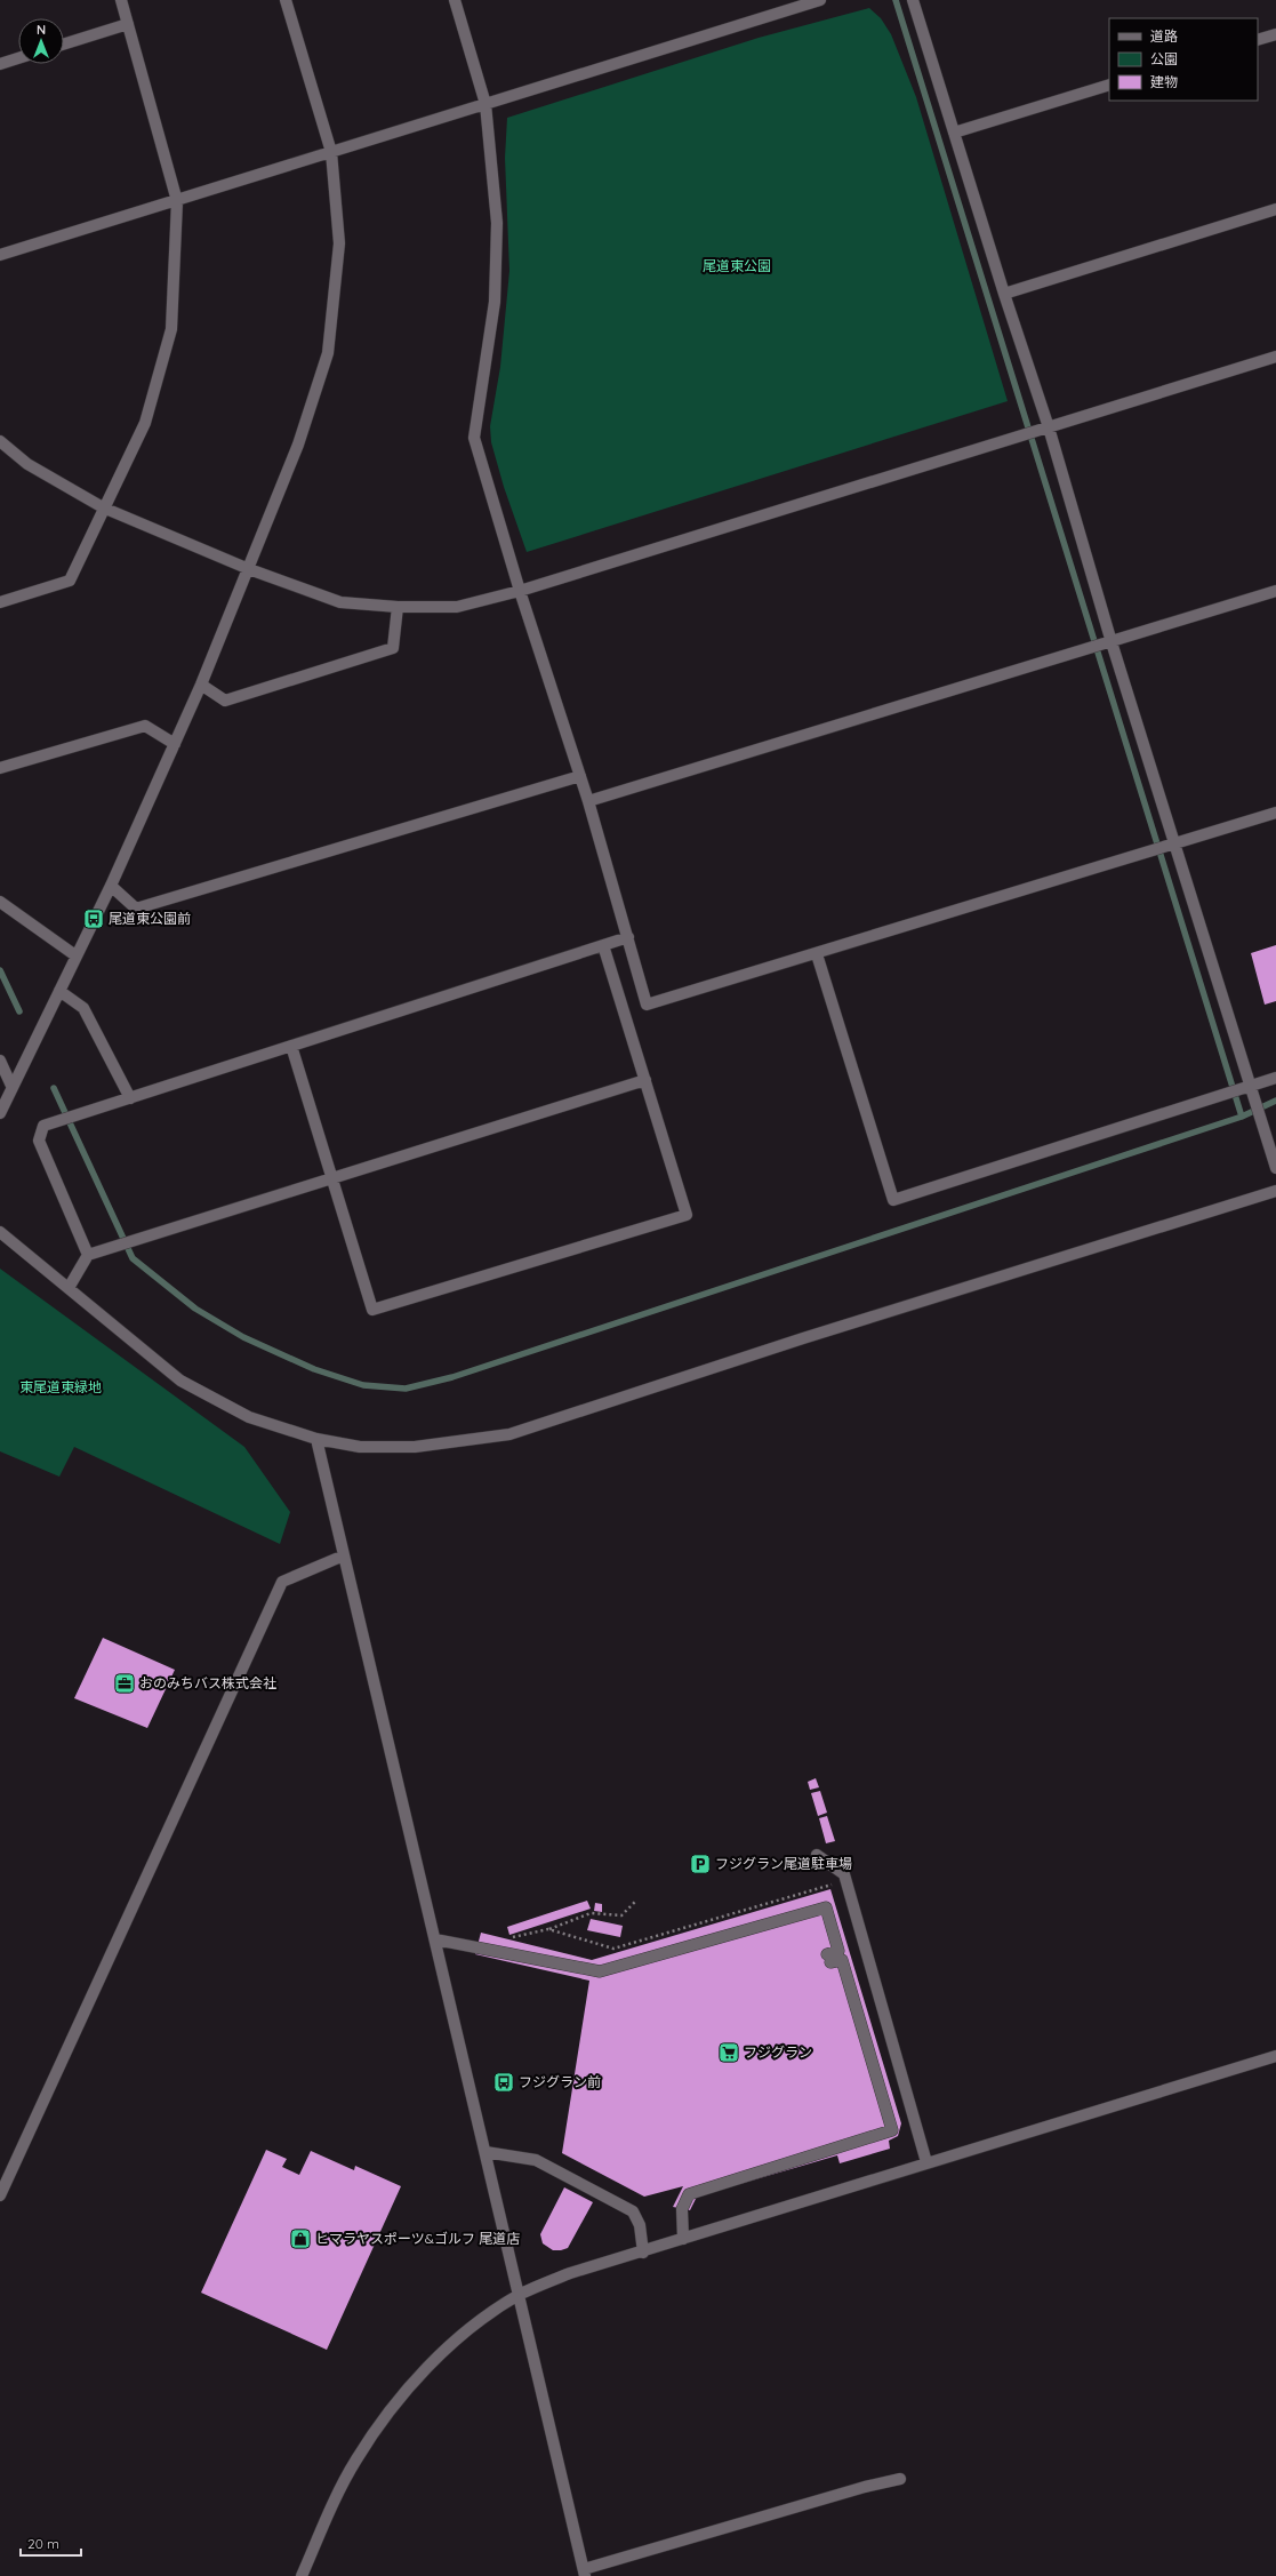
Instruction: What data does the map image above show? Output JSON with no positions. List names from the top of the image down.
{
  "parks": ["尾道東公園", "東尾道東緑地"],
  "places": {
    "bus stop": ["尾道東公園前", "フジグラン前"],
    "office": ["おのみちバス株式会社"],
    "parking": ["フジグラン尾道駐車場"],
    "supermarket": ["フジグラン"],
    "shop": ["ヒマラヤスポーツ&ゴルフ 尾道店"]
  },
  "legend": ["道路", "公園", "建物"],
  "scale_bar": "20 m",
  "north": "top"
}
